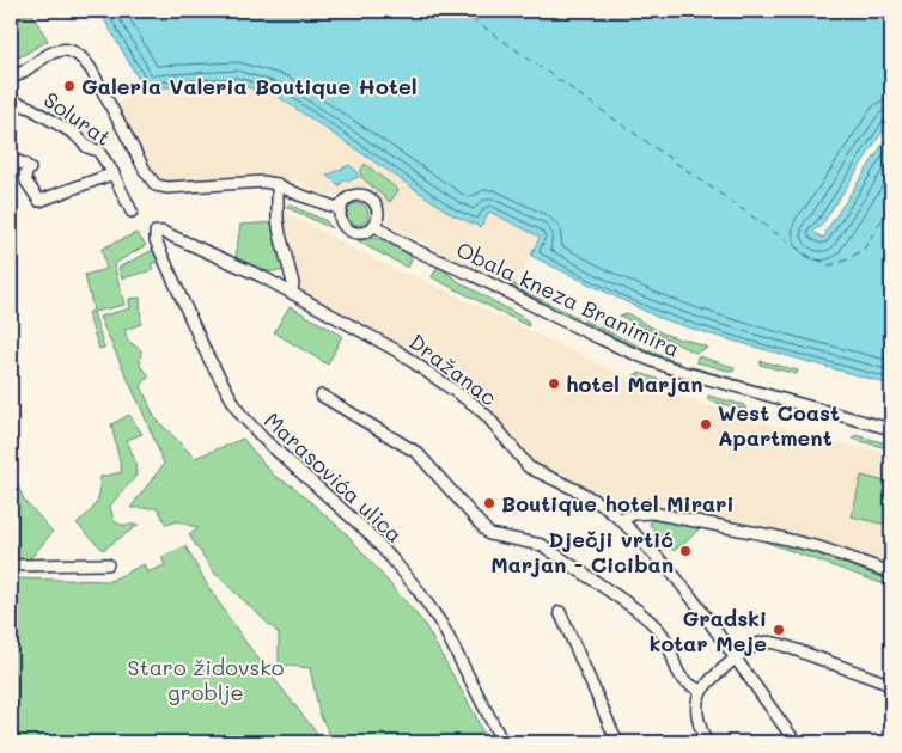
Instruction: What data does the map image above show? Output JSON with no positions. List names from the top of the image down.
{
  "streets": {
    "street": [
      "Solurat",
      "Obala kneza Branimira",
      "Dražanac",
      "Marasovića ulica"
    ]
  },
  "crossings": [
    ["Dražanac", "Marasovića ulica"]
  ],
  "parks": ["Staro židovsko groblje"],
  "places": [
    "Galeria Valeria Boutique Hotel",
    "hotel Marjan",
    "West Coast Apartment",
    "Boutique hotel Mirari",
    "Dječji vrtić Marjan - Ciciban",
    "Gradski kotar Meje"
  ]
}
